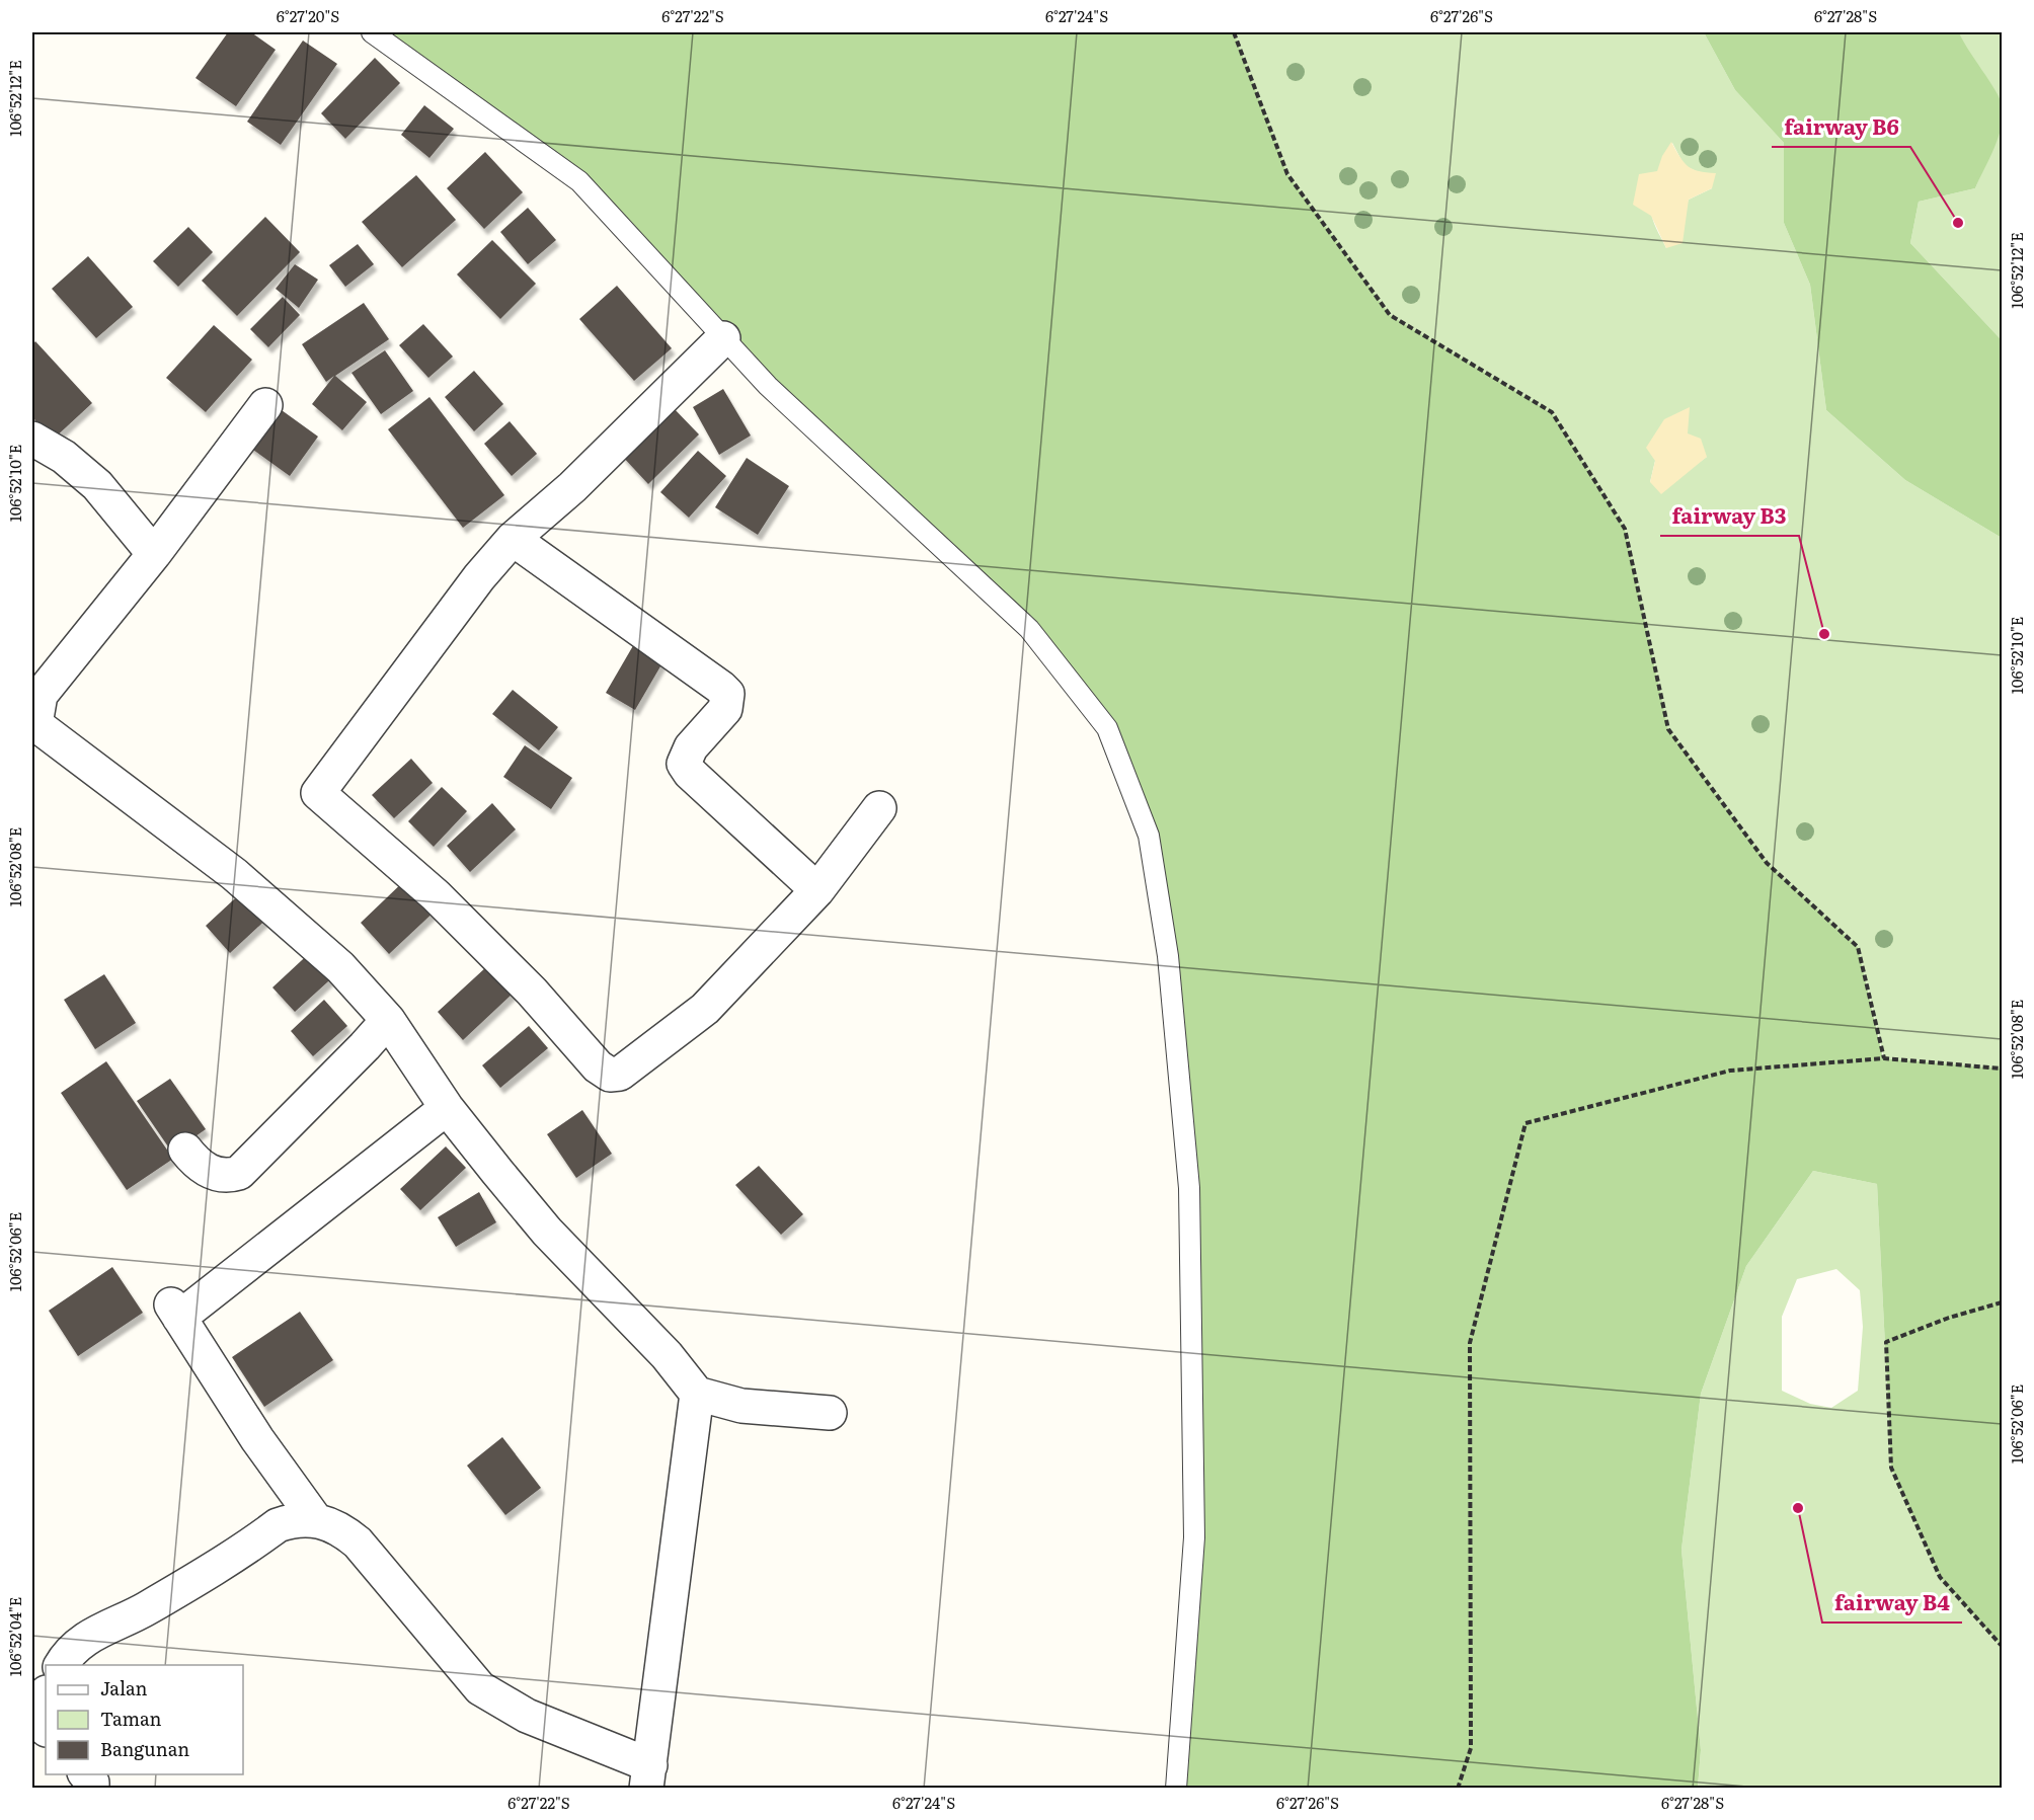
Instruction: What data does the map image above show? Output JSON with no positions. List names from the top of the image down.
{
  "places": ["fairway B6", "fairway B3", "fairway B4"],
  "legend": ["Jalan", "Taman", "Bangunan"],
  "coordinates": [
    "6°27'20\"S",
    "6°27'22\"S",
    "6°27'24\"S",
    "6°27'26\"S",
    "6°27'28\"S",
    "106°52'12\"E",
    "106°52'10\"E",
    "106°52'08\"E",
    "106°52'06\"E",
    "106°52'04\"E"
  ]
}
